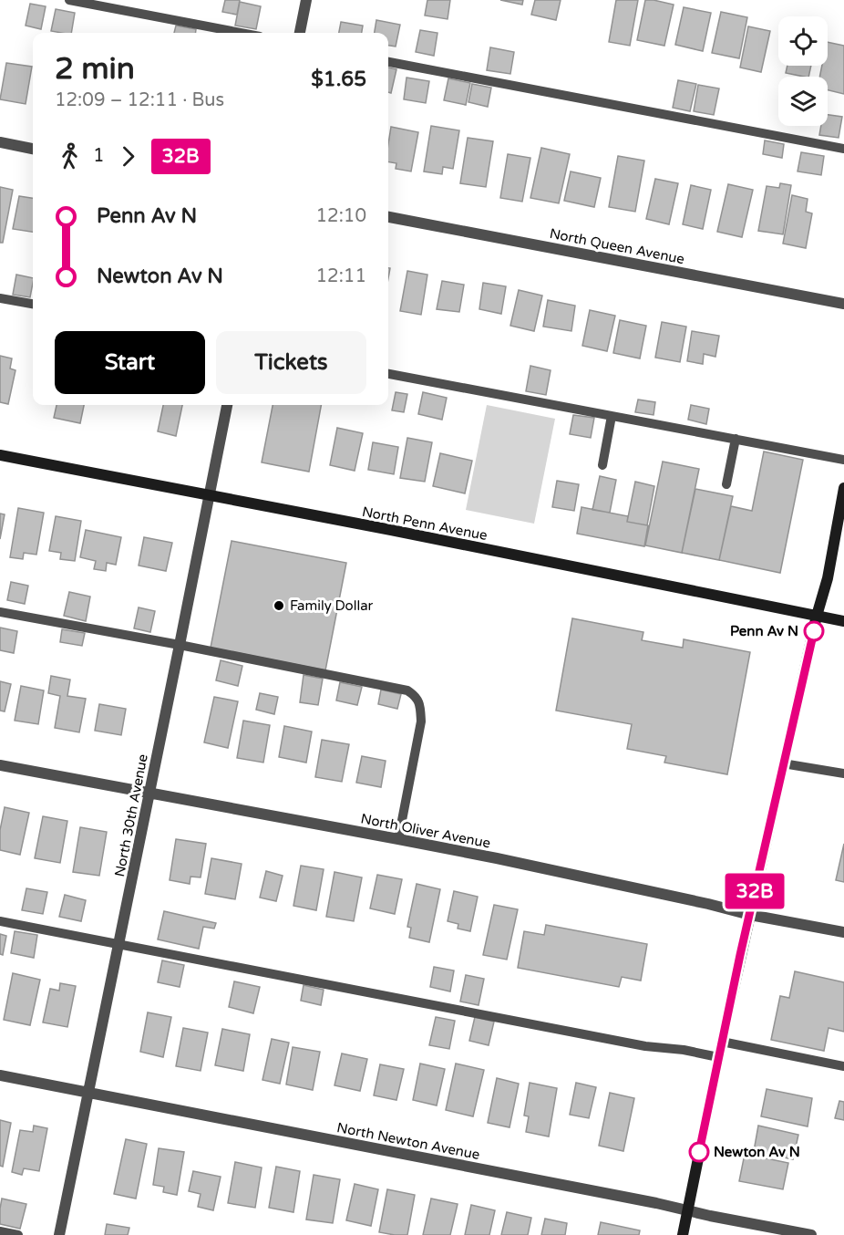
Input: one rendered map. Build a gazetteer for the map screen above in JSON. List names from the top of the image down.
{
  "streets": {
    "main road": ["North Penn Avenue"],
    "street": [
      "North Queen Avenue",
      "North 30th Avenue",
      "North Oliver Avenue",
      "North Newton Avenue"
    ]
  },
  "crossings": [
    ["North Penn Avenue", "North 30th Avenue"],
    ["North 30th Avenue", "North Oliver Avenue"],
    ["North 30th Avenue", "North Newton Avenue"]
  ],
  "places": ["Family Dollar", "Penn Av N", "Newton Av N"],
  "lines": ["bus line 32B"],
  "page": {
    "on_map": "32B",
    "heading": ["2 min", "12:09 – 12:11 · Bus", "$1.65"],
    "legs": ["1", "32B"],
    "list": [
      {
        "name": "Penn Av N",
        "value": "12:10"
      },
      {
        "name": "Newton Av N",
        "value": "12:11"
      }
    ],
    "buttons": ["Start", "Tickets"]
  }
}
